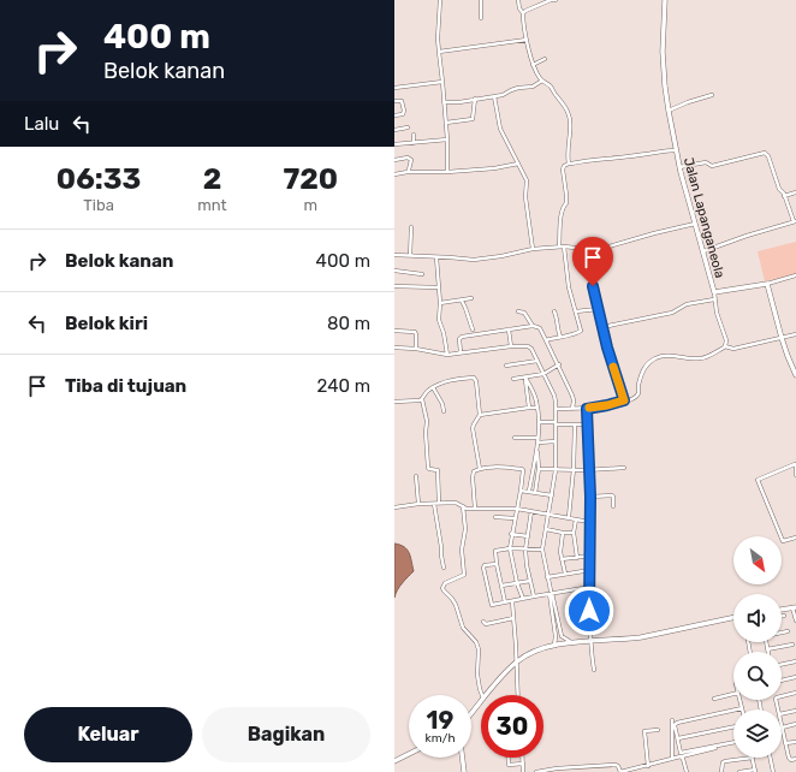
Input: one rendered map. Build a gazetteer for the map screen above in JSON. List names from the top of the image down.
{
  "streets": {
    "street": ["Jalan Lapanganeola"]
  },
  "north": "bottom right",
  "page": {
    "turn": ["400 m", "Belok kanan"],
    "then": "Lalu",
    "eta": [
      "06:33",
      "Tiba",
      "2",
      "mnt",
      "720",
      "m"
    ],
    "list": [
      {
        "name": "Belok kanan",
        "value": "400 m"
      },
      {
        "name": "Belok kiri",
        "value": "80 m"
      },
      {
        "name": "Tiba di tujuan",
        "value": "240 m"
      }
    ],
    "speed": "19 km/h",
    "limit": "30",
    "buttons": ["Keluar", "Bagikan"]
  }
}
